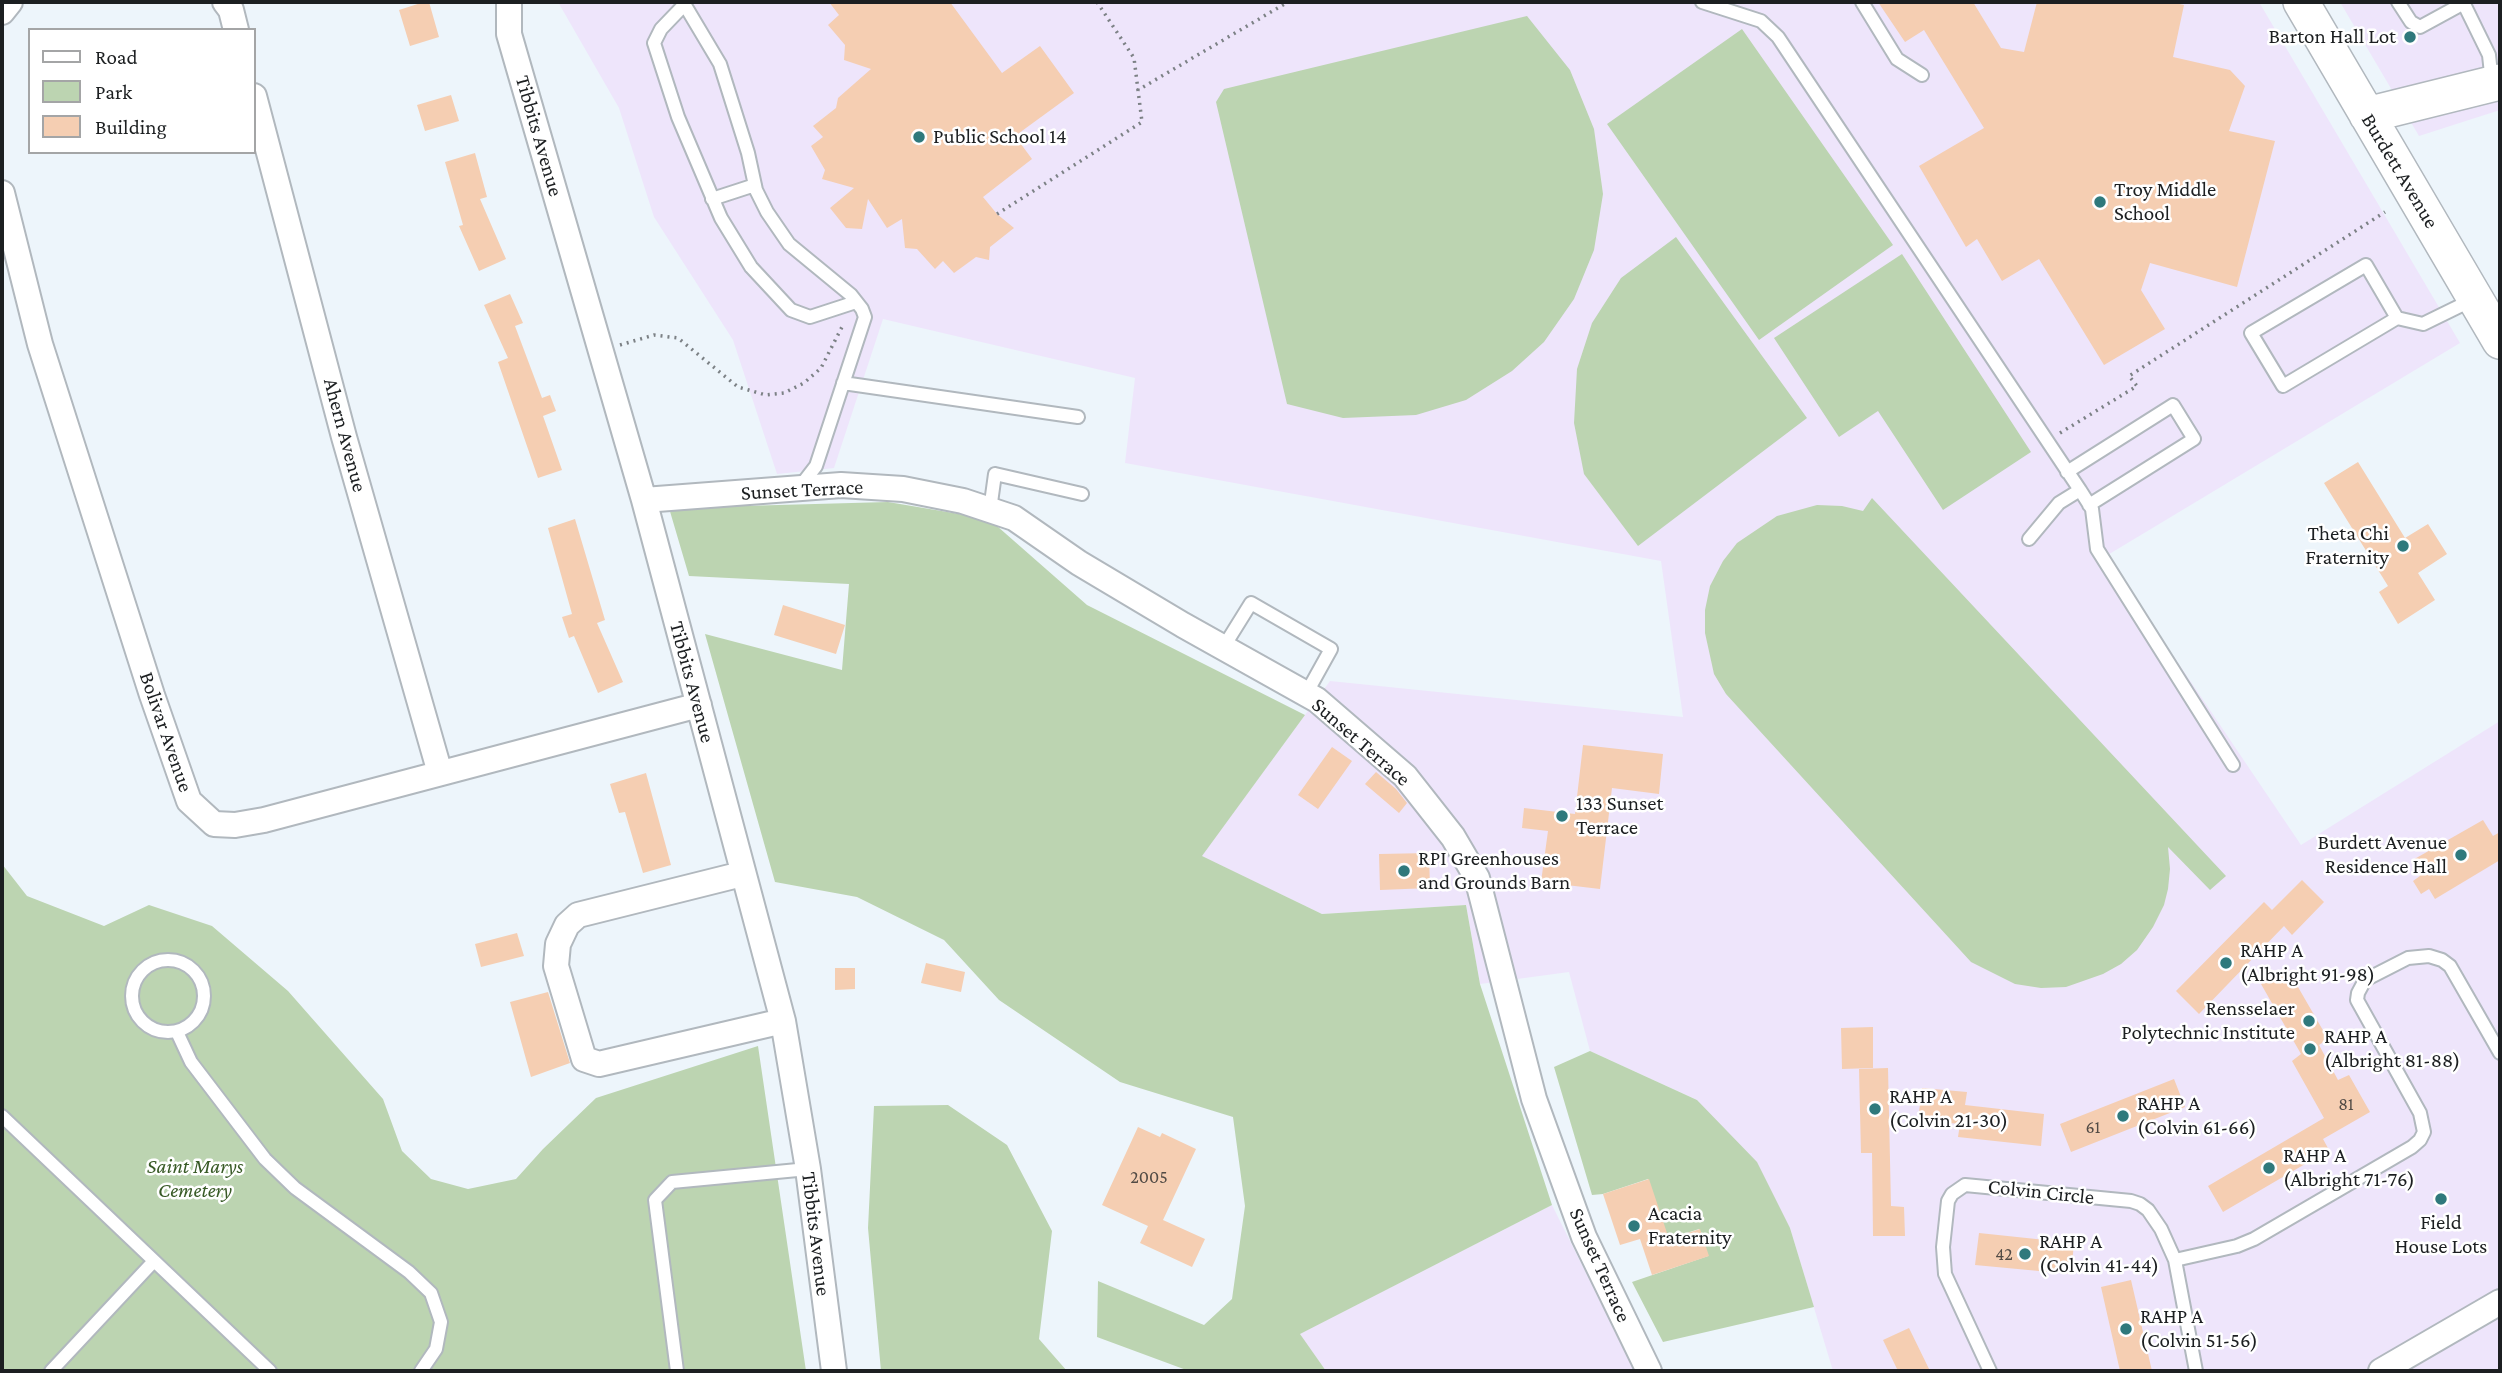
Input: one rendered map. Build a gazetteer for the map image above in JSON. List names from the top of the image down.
{
  "streets": {
    "street": [
      "Tibbits Avenue",
      "Burdett Avenue",
      "Ahern Avenue",
      "Sunset Terrace",
      "Bolivar Avenue"
    ],
    "lane": ["Colvin Circle"]
  },
  "crossings": [
    ["Tibbits Avenue", "Sunset Terrace"],
    ["Tibbits Avenue", "Bolivar Avenue"],
    ["Ahern Avenue", "Bolivar Avenue"]
  ],
  "parks": ["Saint Marys Cemetery"],
  "places": [
    "Barton Hall Lot",
    "Public School 14",
    "Troy Middle School",
    "Theta Chi Fraternity",
    "133 Sunset Terrace",
    "Burdett Avenue Residence Hall",
    "RPI Greenhouses and Grounds Barn",
    "RAHP A (Albright 91-98)",
    "Rensselaer Polytechnic Institute",
    "RAHP A (Albright 81-88)",
    "RAHP A (Colvin 21-30)",
    "RAHP A (Colvin 61-66)",
    "RAHP A (Albright 71-76)",
    "Field House Lots",
    "Acacia Fraternity",
    "RAHP A (Colvin 41-44)",
    "RAHP A (Colvin 51-56)"
  ],
  "house_numbers": [
    "81",
    "61",
    "2005",
    "42"
  ],
  "legend": ["Road", "Park", "Building"]
}
